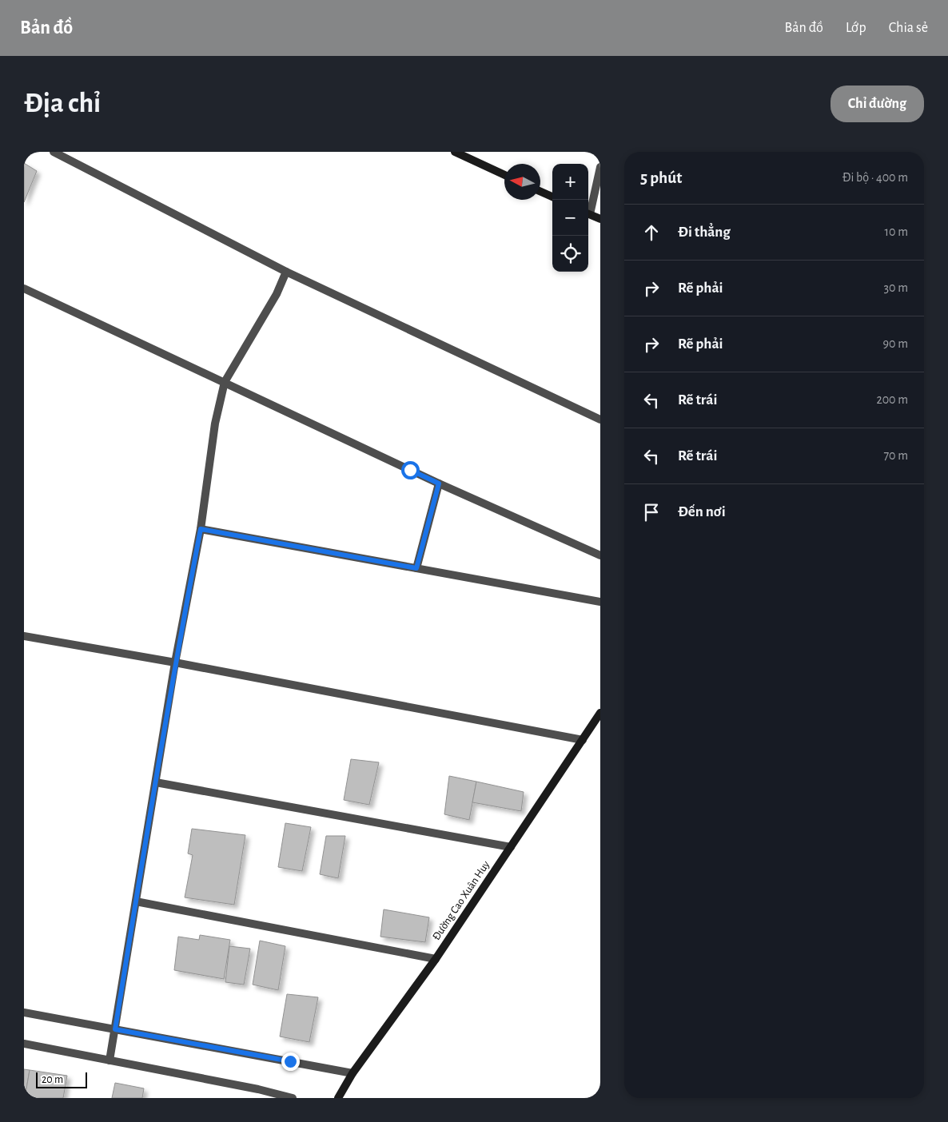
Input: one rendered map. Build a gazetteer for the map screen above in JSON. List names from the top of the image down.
{
  "streets": {
    "street": ["Đường Cao Xuân Huy"]
  },
  "scale_bar": "20 m",
  "north": "left",
  "page": {
    "header": "Bản đồ",
    "nav": ["Bản đồ", "Lớp", "Chia sẻ"],
    "buttons": "Chỉ đường",
    "title": "Địa chỉ",
    "heading": ["5 phút", "Đi bộ · 400 m"],
    "map_buttons": ["+", "−"],
    "list": [
      ["Đi thẳng", "10 m"],
      ["Rẽ phải", "30 m"],
      ["Rẽ phải", "90 m"],
      ["Rẽ trái", "200 m"],
      ["Rẽ trái", "70 m"],
      "Đến nơi"
    ],
    "scale": "20 m"
  }
}
